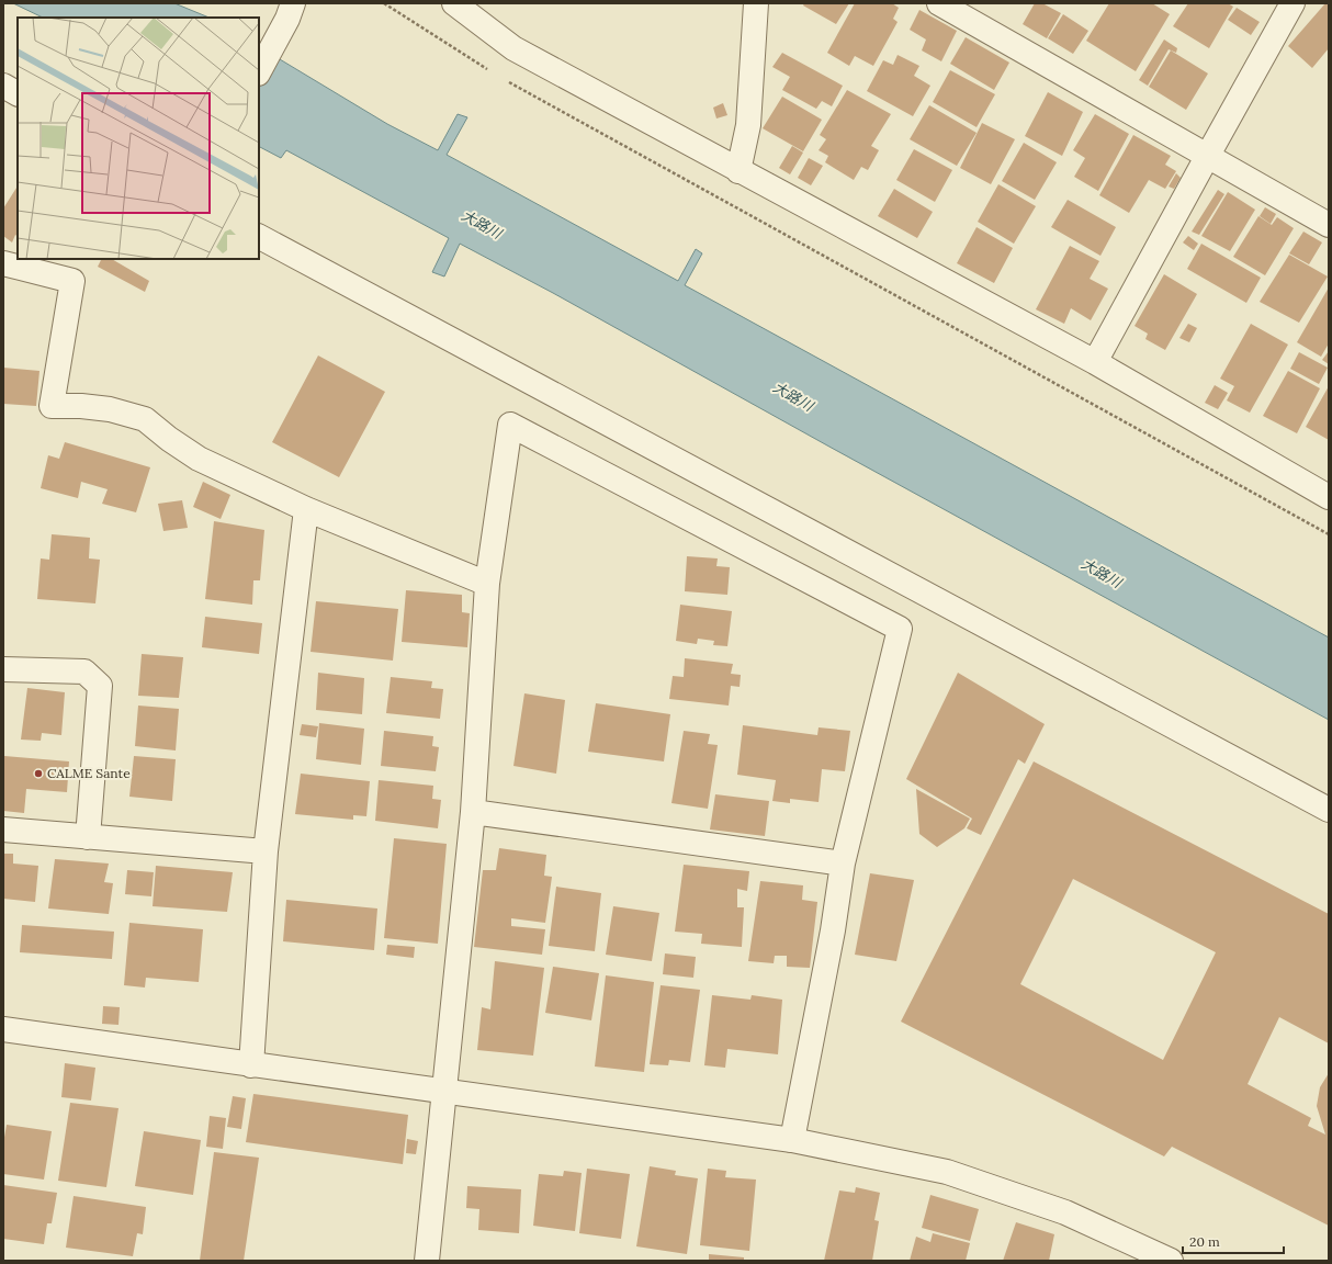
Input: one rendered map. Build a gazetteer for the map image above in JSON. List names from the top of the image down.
{
  "water": ["大路川"],
  "places": ["CALME Sante"],
  "scale_bar": "20 m"
}
